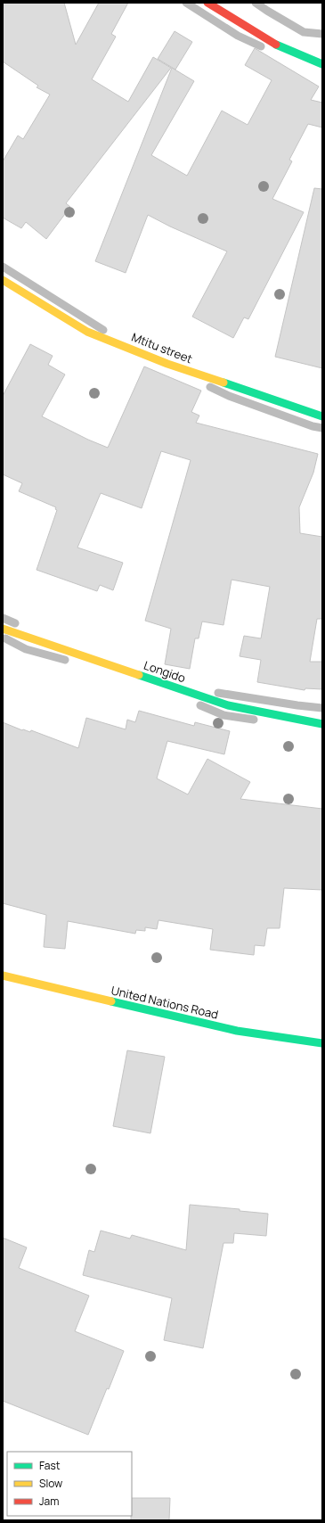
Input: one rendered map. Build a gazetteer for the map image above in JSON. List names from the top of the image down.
{
  "streets": {
    "street": ["Mtitu street", "Longido", "United Nations Road"]
  },
  "legend": ["Fast", "Slow", "Jam"]
}
